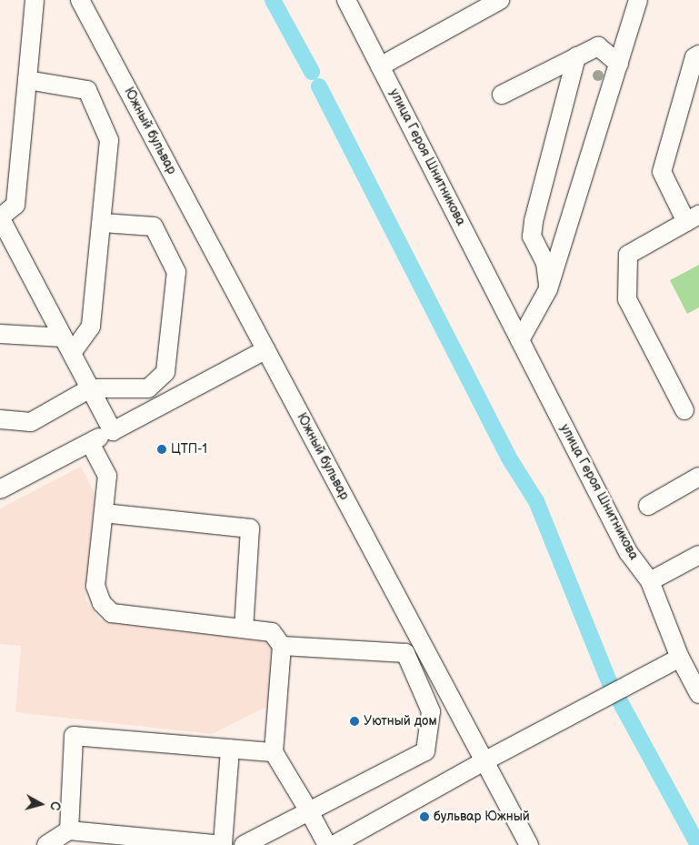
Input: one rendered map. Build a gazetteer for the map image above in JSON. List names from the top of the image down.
{
  "streets": {
    "street": ["Южный бульвар", "улица Героя Шнитникова"]
  },
  "places": ["ЦТП-1", "Уютный дом", "бульвар Южный"],
  "north": "right"
}
